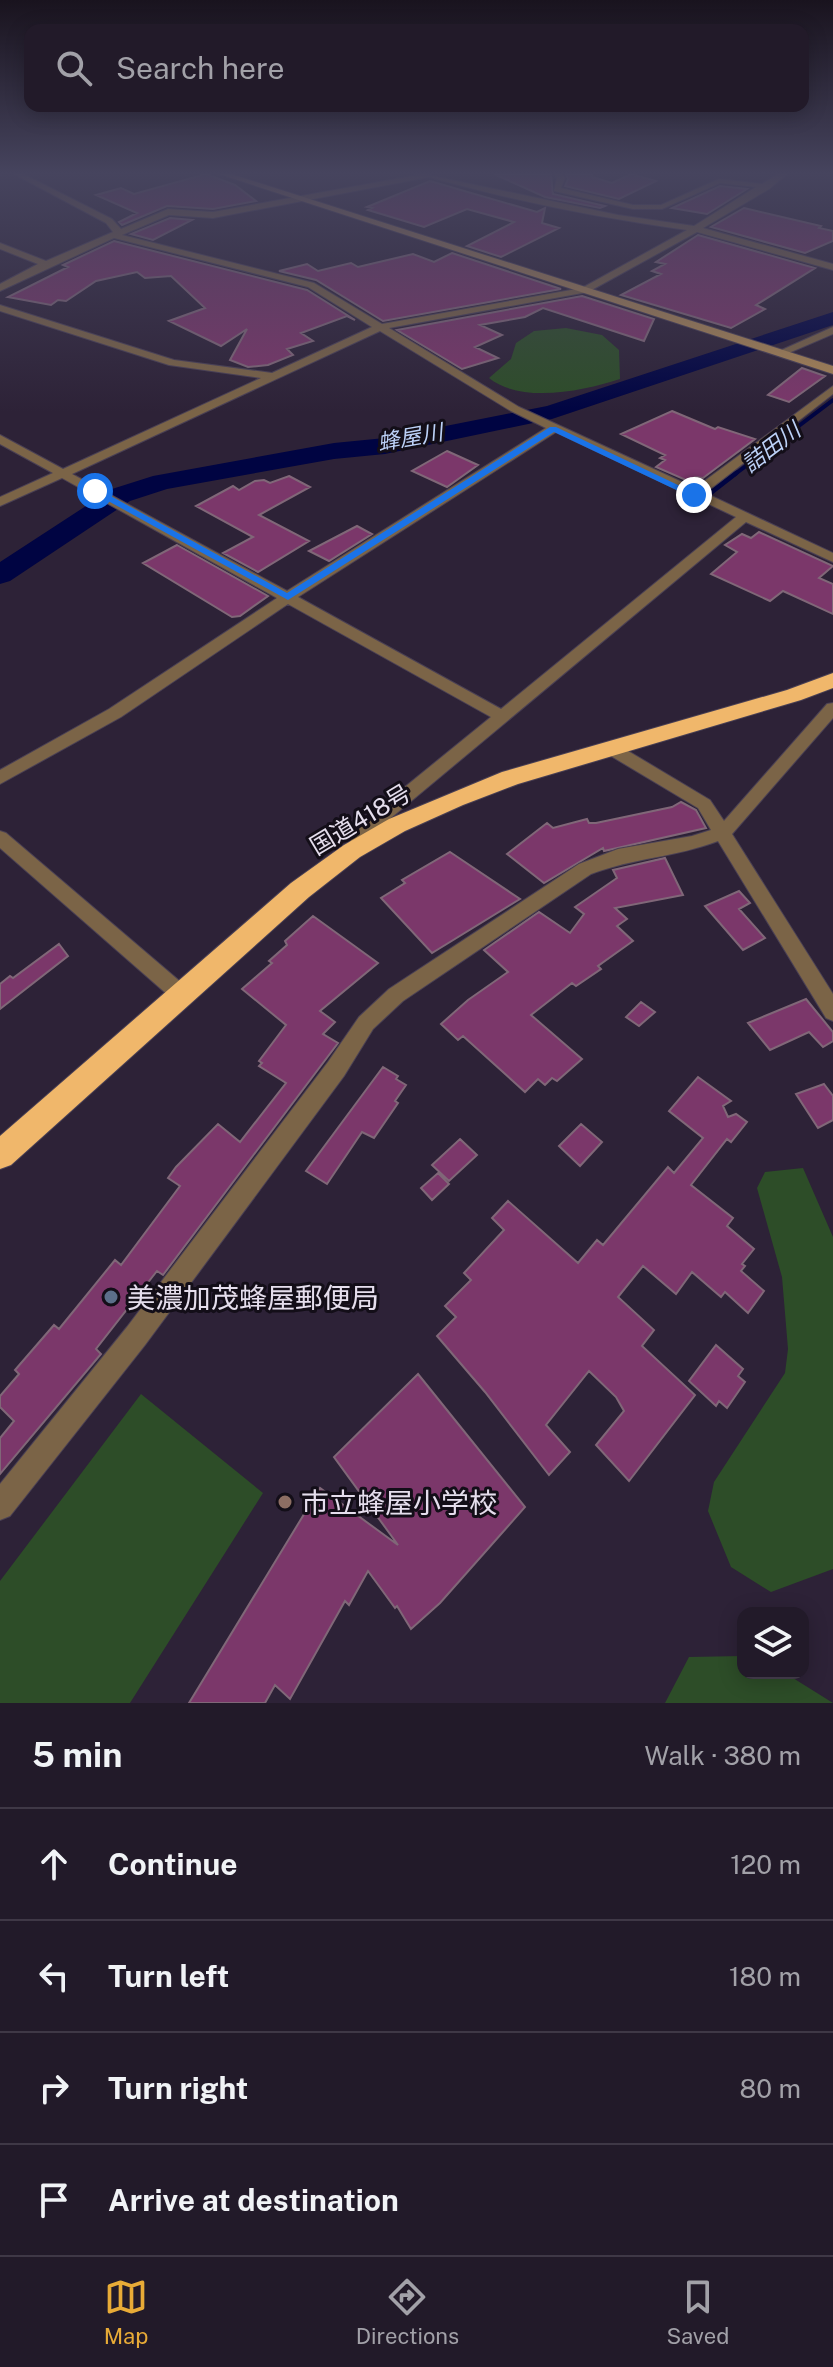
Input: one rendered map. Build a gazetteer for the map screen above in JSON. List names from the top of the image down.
{
  "streets": {
    "highway": ["国道418号"]
  },
  "water": ["蜂屋川", "詰田川"],
  "places": ["美濃加茂蜂屋郵便局", "市立蜂屋小学校"],
  "page": {
    "search": "Search here",
    "heading": ["5 min", "Walk · 380 m"],
    "list": [
      ["Continue", "120 m"],
      ["Turn left", "180 m"],
      ["Turn right", "80 m"],
      "Arrive at destination"
    ],
    "nav": ["Map", "Directions", "Saved"]
  }
}
